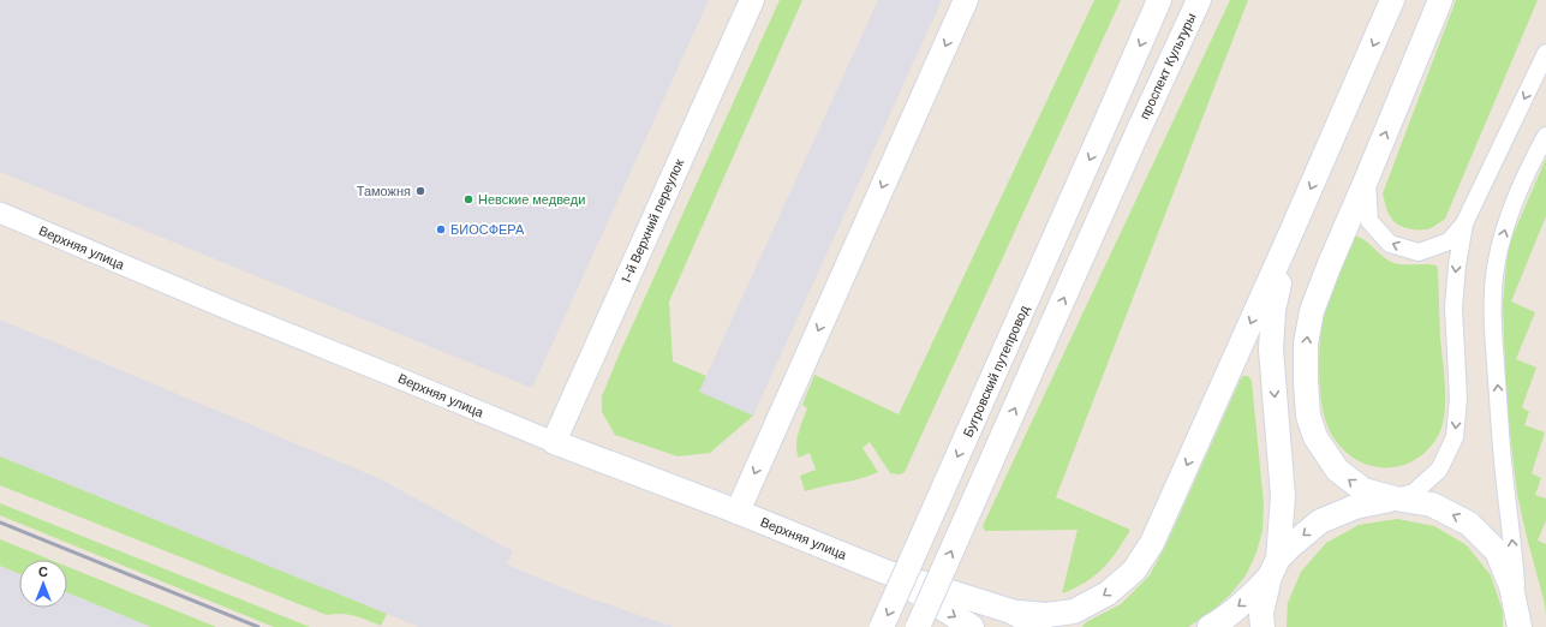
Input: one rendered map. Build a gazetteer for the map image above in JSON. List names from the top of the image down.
{
  "streets": {
    "main road": [
      "проспект Культуры",
      "1-й Верхний переулок",
      "Верхняя улица",
      "Бугровский путепровод"
    ]
  },
  "crossings": [
    ["1-й Верхний переулок", "Верхняя улица"]
  ],
  "places": ["Таможня", "Невские медведи", "БИОСФЕРА"],
  "north": "top"
}
